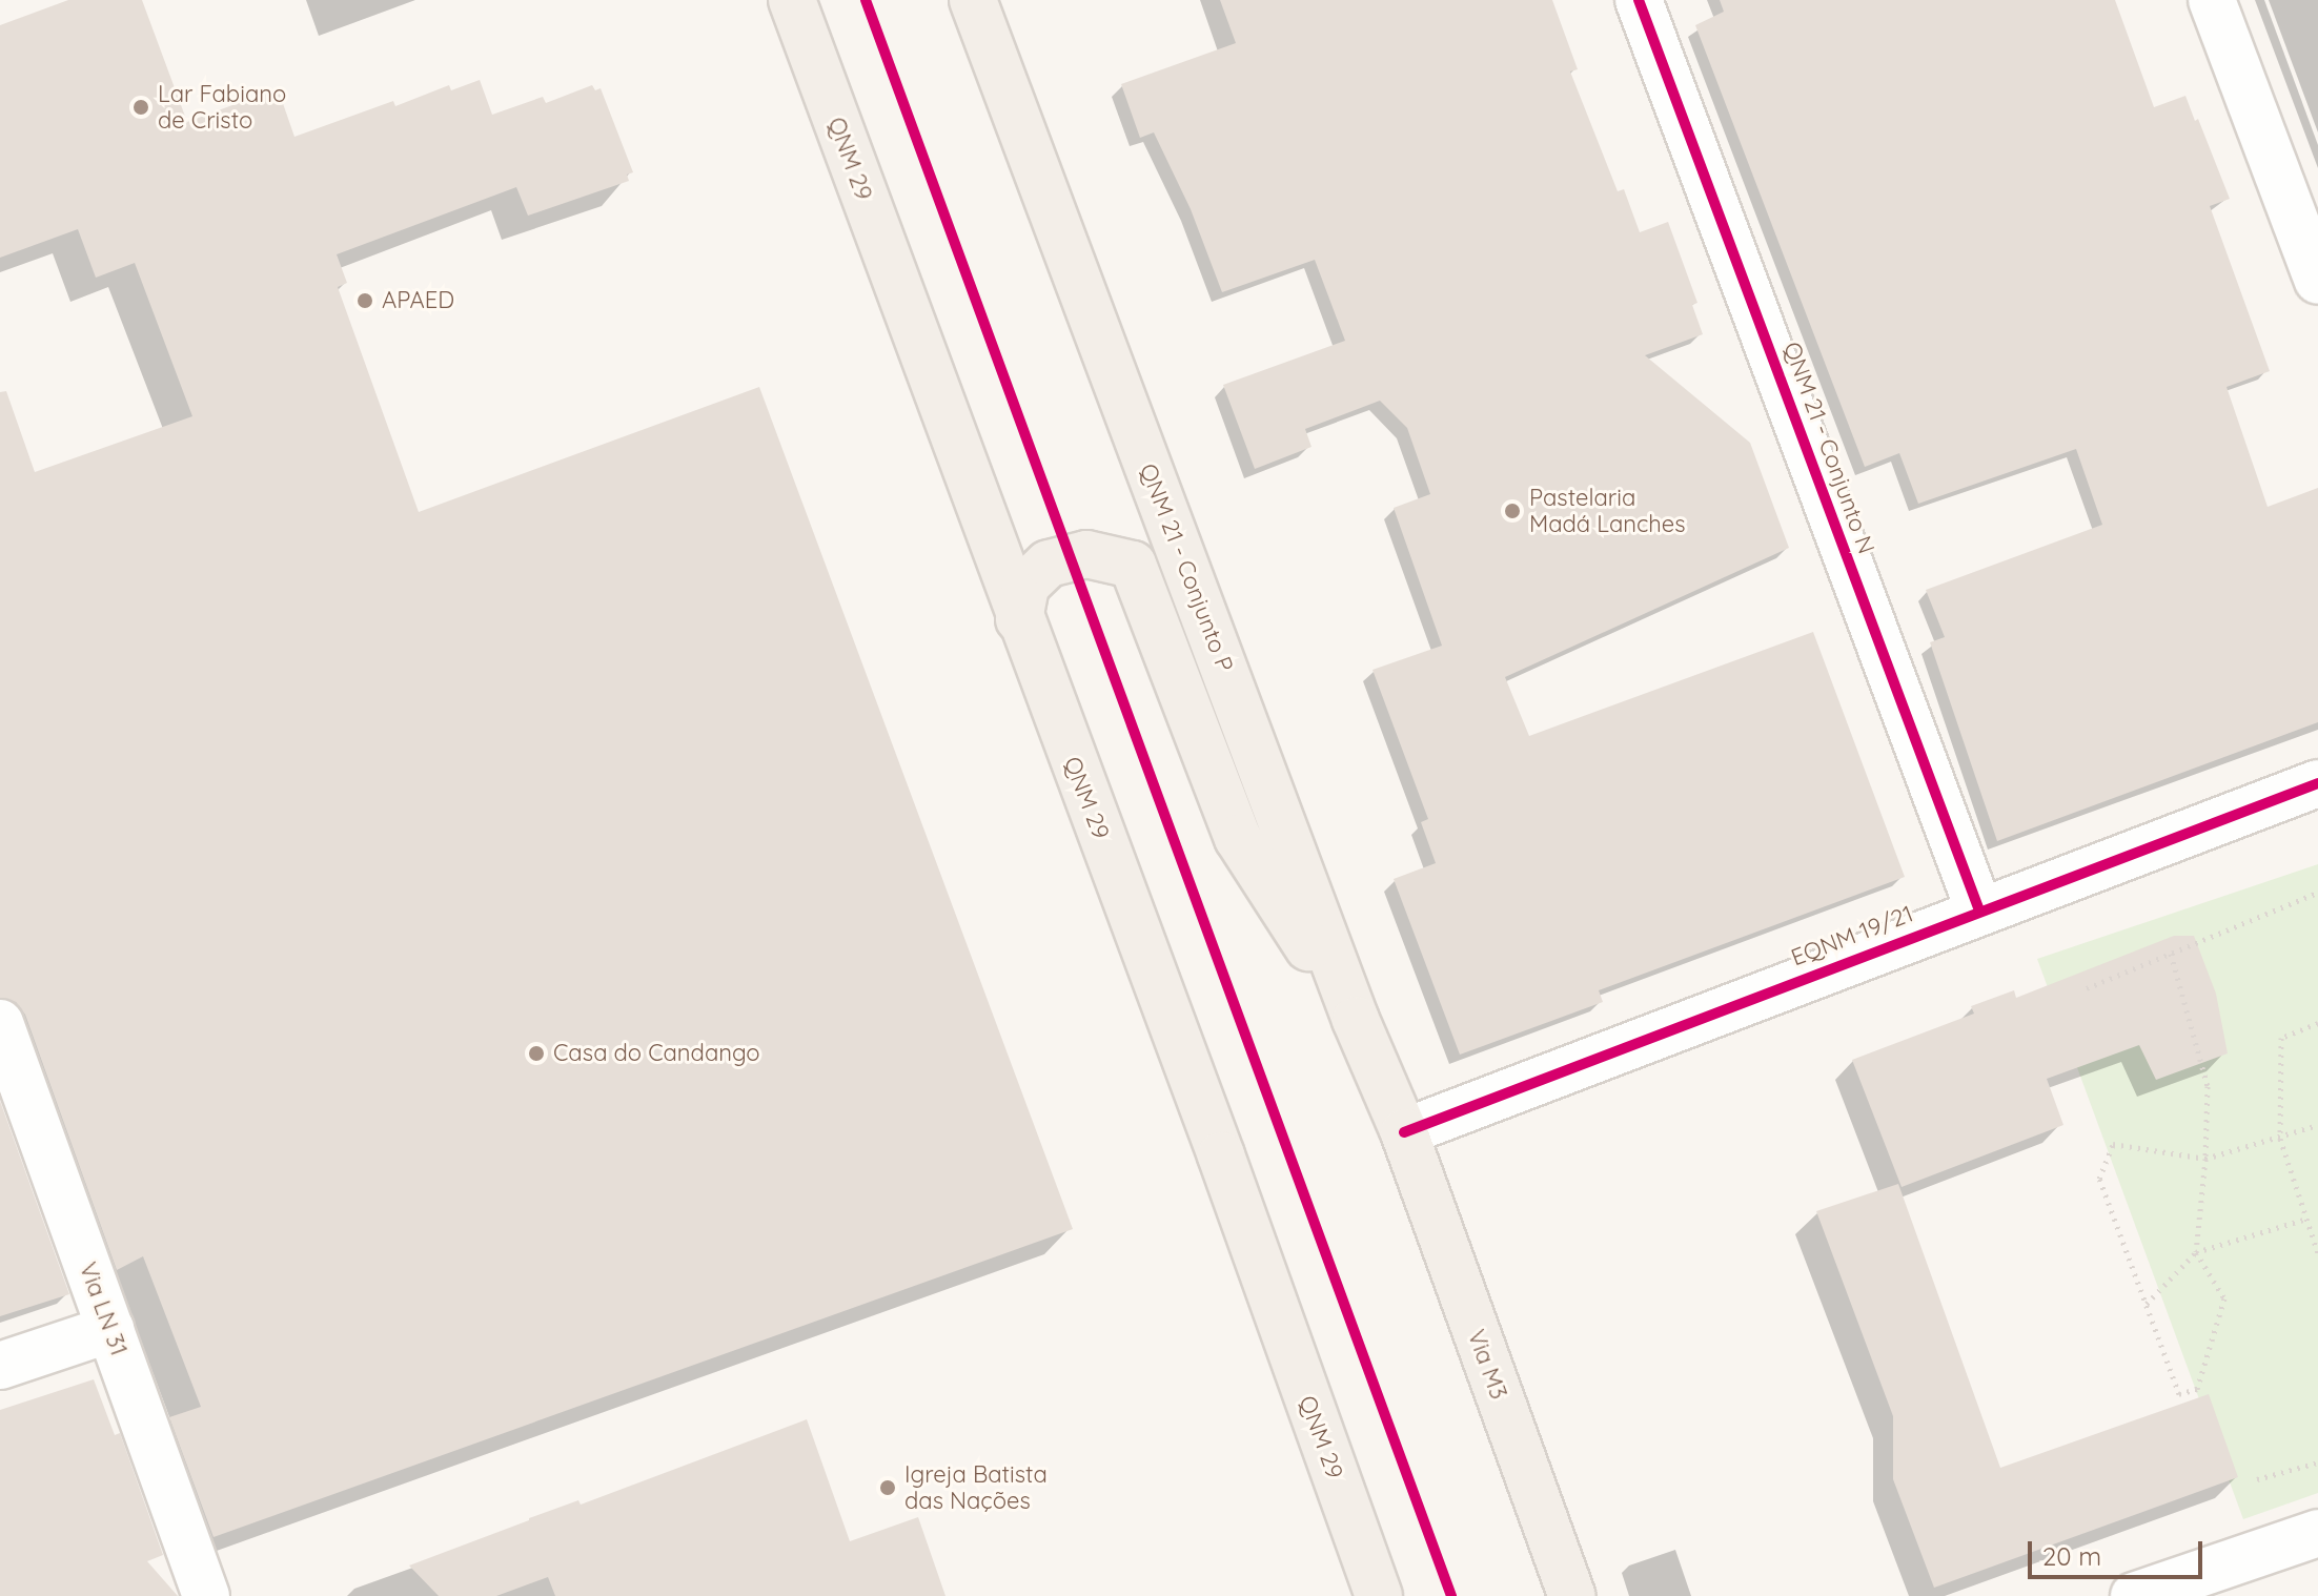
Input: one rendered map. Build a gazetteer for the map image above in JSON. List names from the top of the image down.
{
  "streets": {
    "main road": ["QNM 29", "QNM 21 - Conjunto P", "Via M3"],
    "street": ["QNM 21 - Conjunto N", "EQNM 19/21", "Via LN 31"]
  },
  "crossings": [
    ["QNM 21 - Conjunto N", "EQNM 19/21"],
    ["QNM 21 - Conjunto P", "EQNM 19/21"],
    ["QNM 21 - Conjunto P", "Via M3"],
    ["EQNM 19/21", "Via M3"]
  ],
  "places": [
    "Lar Fabiano de Cristo",
    "APAED",
    "Pastelaria Madá Lanches",
    "Casa do Candango",
    "Igreja Batista das Nações"
  ],
  "scale_bar": "20 m"
}
